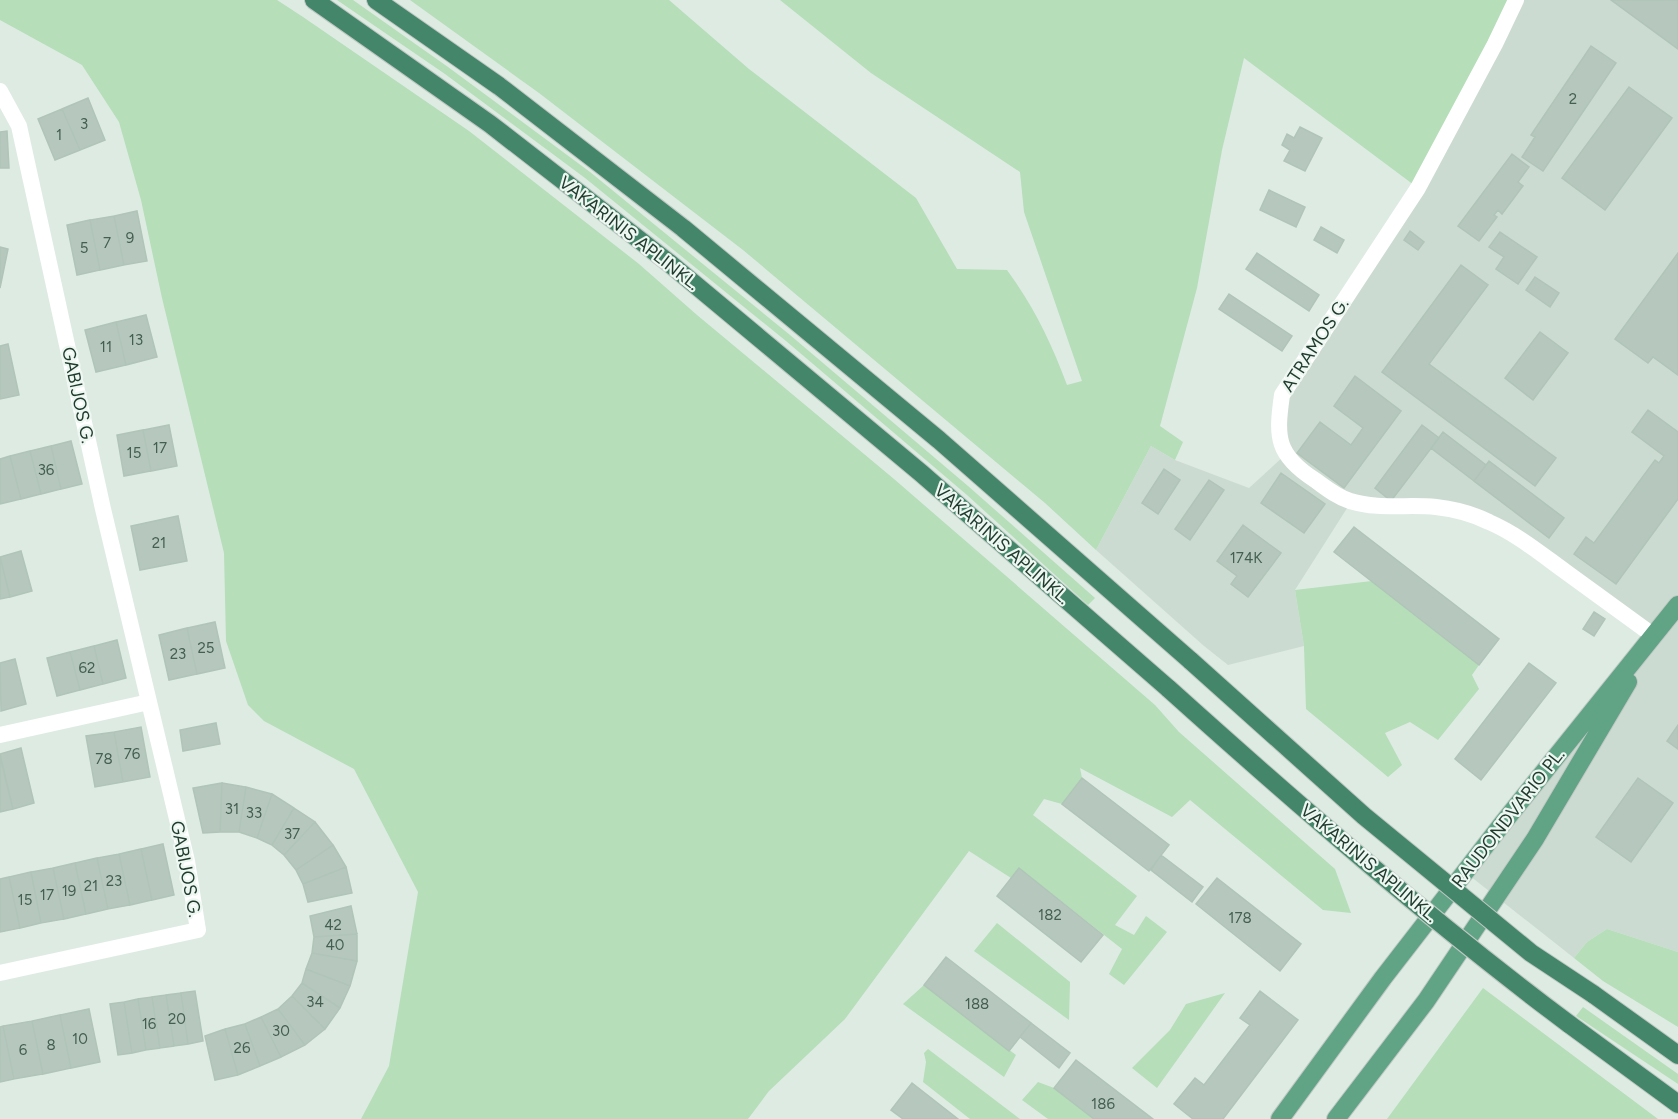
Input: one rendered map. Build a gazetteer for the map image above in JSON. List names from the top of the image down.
{
  "streets": {
    "highway": ["VAKARINIS APLINKL."],
    "main road": ["RAUDONDVARIO PL."],
    "street": ["ATRAMOS G.", "GABIJOS G."]
  },
  "crossings": [
    ["ATRAMOS G.", "RAUDONDVARIO PL."]
  ],
  "house_numbers": [
    "2",
    "3",
    "1",
    "9",
    "7",
    "5",
    "13",
    "11",
    "17",
    "15",
    "36",
    "21",
    "174K",
    "25",
    "23",
    "62",
    "76",
    "78",
    "31",
    "33",
    "37",
    "23",
    "21",
    "19",
    "17",
    "15",
    "182",
    "178",
    "42",
    "40",
    "34",
    "188",
    "20",
    "16",
    "30",
    "10",
    "8",
    "26",
    "6",
    "186"
  ]
}
